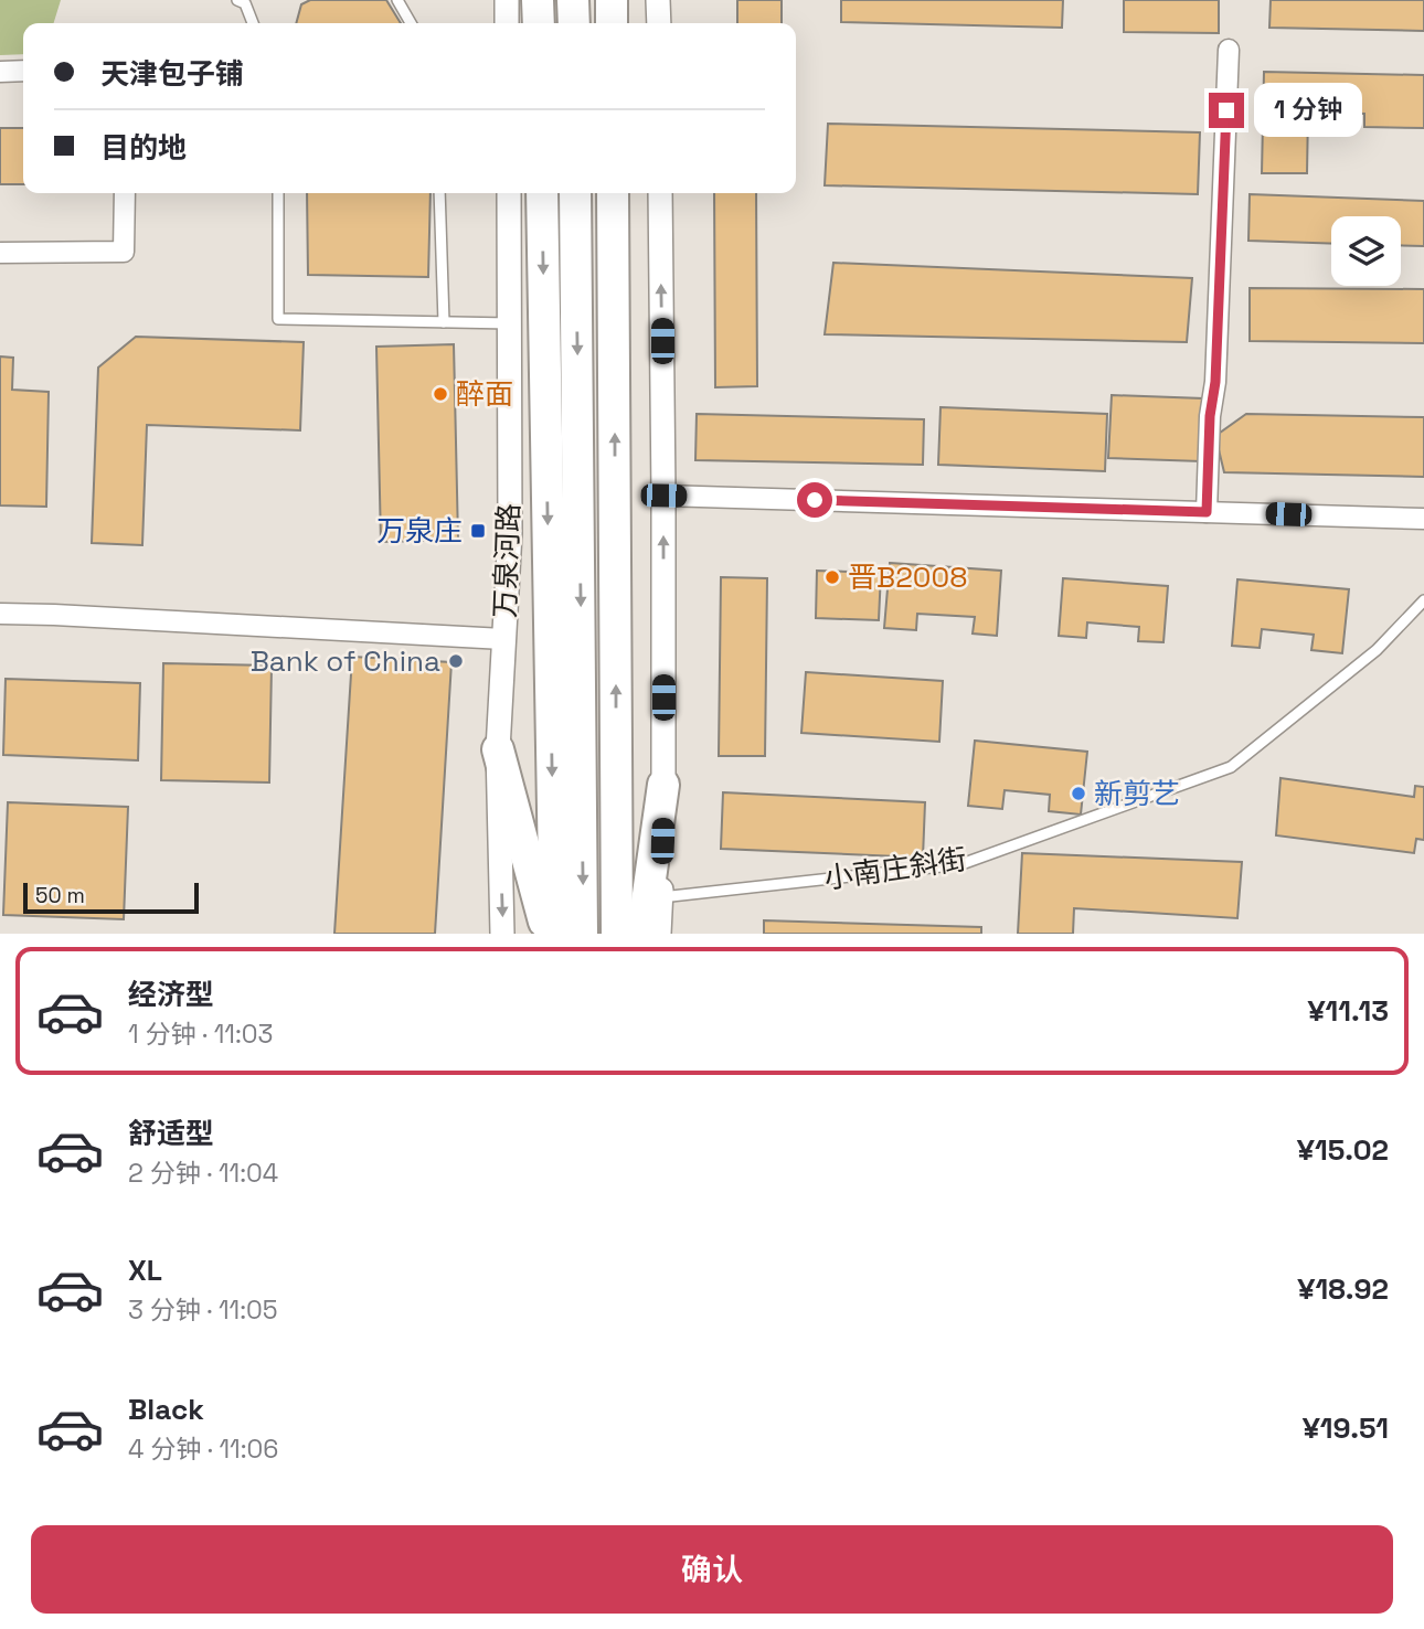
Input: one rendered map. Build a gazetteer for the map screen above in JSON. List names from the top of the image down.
{
  "streets": {
    "street": ["万泉河路"],
    "lane": ["小南庄斜街"]
  },
  "places": {
    "other": [
      "醉面",
      "晋B2008",
      "Bank of China",
      "新剪艺"
    ],
    "transit": ["万泉庄"]
  },
  "scale_bar": "50 m",
  "page": {
    "banner": ["天津包子铺", "目的地"],
    "bubble": "1 分钟",
    "scale": "50 m",
    "list": [
      {
        "name": "经济型",
        "note": "1 分钟 · 11:03",
        "value": "¥11.13"
      },
      {
        "name": "舒适型",
        "note": "2 分钟 · 11:04",
        "value": "¥15.02"
      },
      {
        "name": "XL",
        "note": "3 分钟 · 11:05",
        "value": "¥18.92"
      },
      {
        "name": "Black",
        "note": "4 分钟 · 11:06",
        "value": "¥19.51"
      }
    ],
    "buttons": "确认"
  }
}
